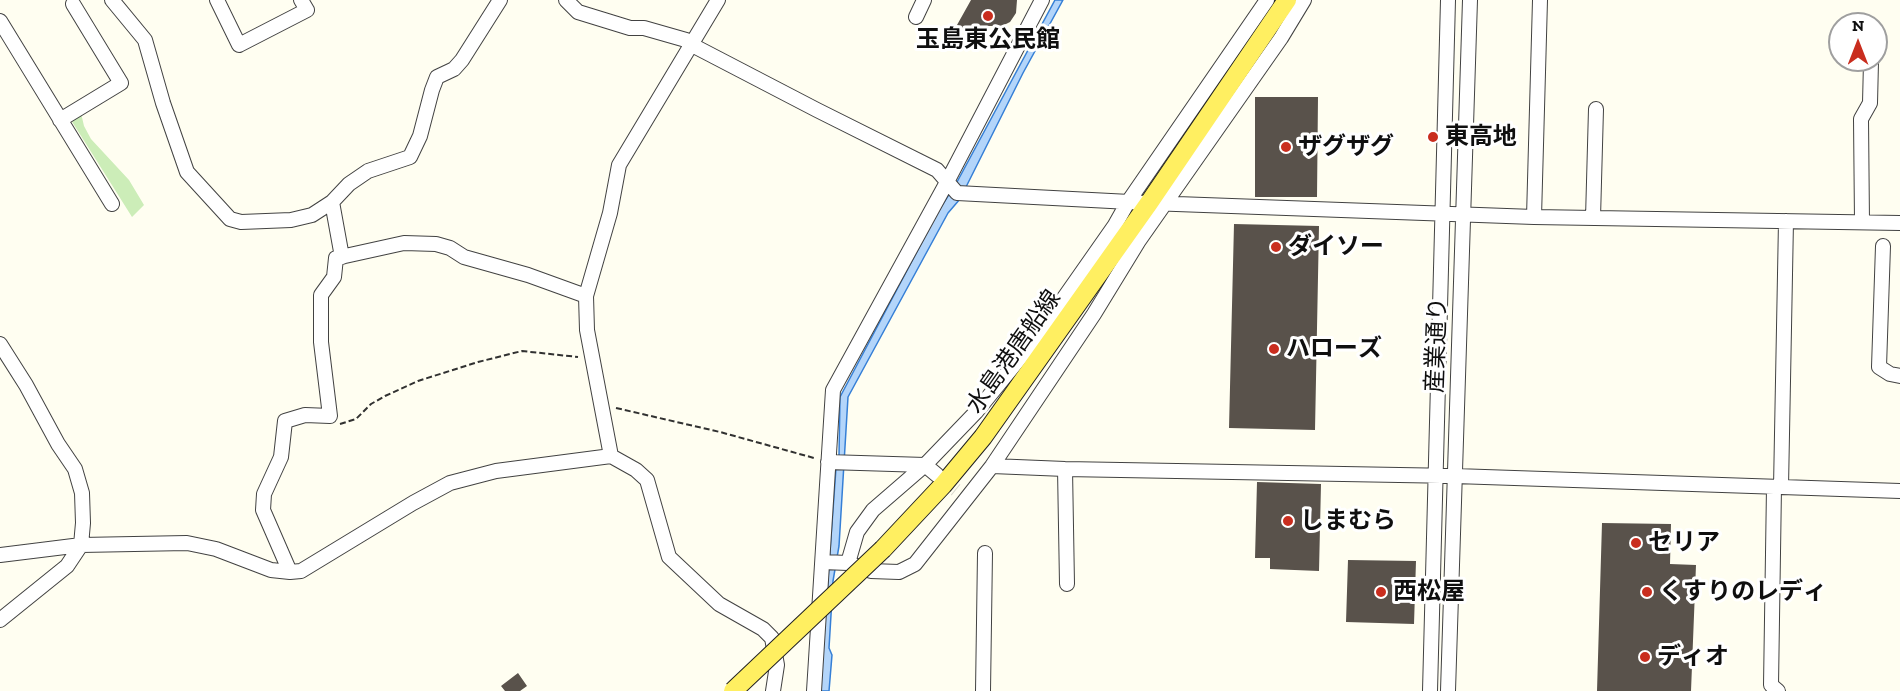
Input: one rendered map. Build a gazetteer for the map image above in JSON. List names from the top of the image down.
{
  "streets": {
    "main road": ["水島港唐船線"],
    "street": ["産業通り"]
  },
  "places": [
    "玉島東公民館",
    "東高地",
    "ザグザグ",
    "ダイソー",
    "ハローズ",
    "しまむら",
    "セリア",
    "西松屋",
    "くすりのレディ",
    "ディオ"
  ],
  "north": "top"
}
